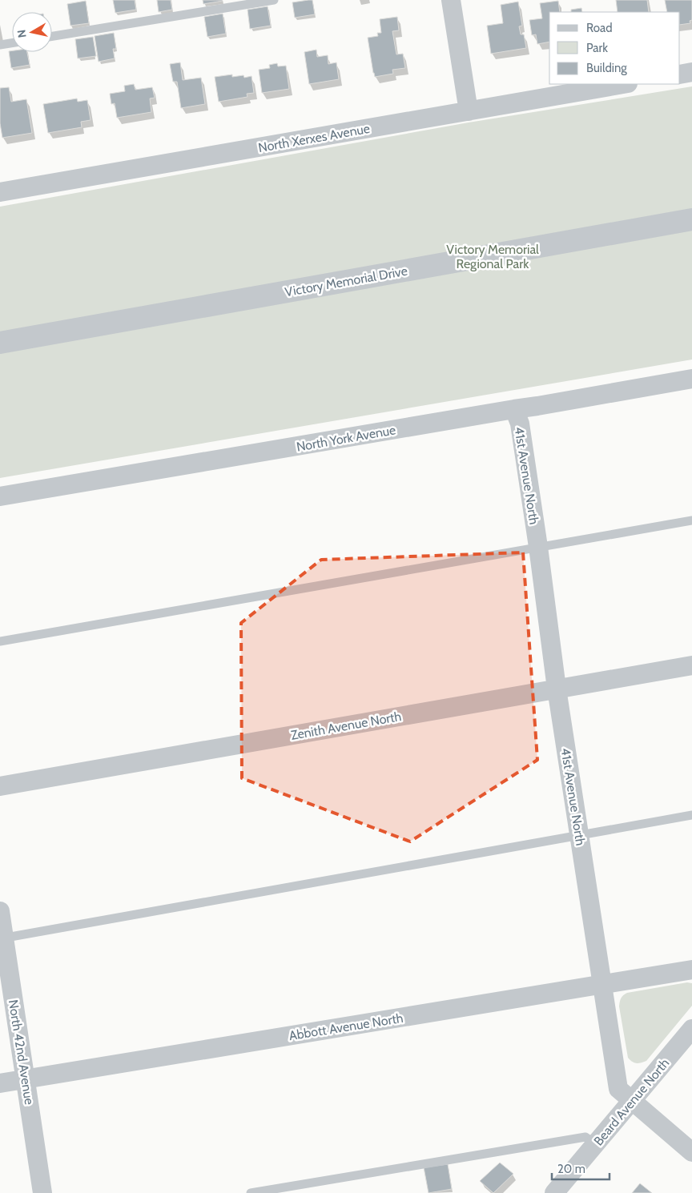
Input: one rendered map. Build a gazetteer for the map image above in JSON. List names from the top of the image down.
{
  "streets": {
    "street": [
      "North Xerxes Avenue",
      "Victory Memorial Drive",
      "North York Avenue",
      "41st Avenue North",
      "Zenith Avenue North",
      "Abbott Avenue North",
      "North 42nd Avenue",
      "Beard Avenue North"
    ]
  },
  "crossings": [
    ["North York Avenue", "41st Avenue North"],
    ["41st Avenue North", "Zenith Avenue North"],
    ["41st Avenue North", "Abbott Avenue North"],
    ["41st Avenue North", "Beard Avenue North"],
    ["Abbott Avenue North", "North 42nd Avenue"]
  ],
  "parks": ["Victory Memorial Regional Park"],
  "legend": ["Road", "Park", "Building"],
  "scale_bar": "20 m",
  "north": "left"
}
